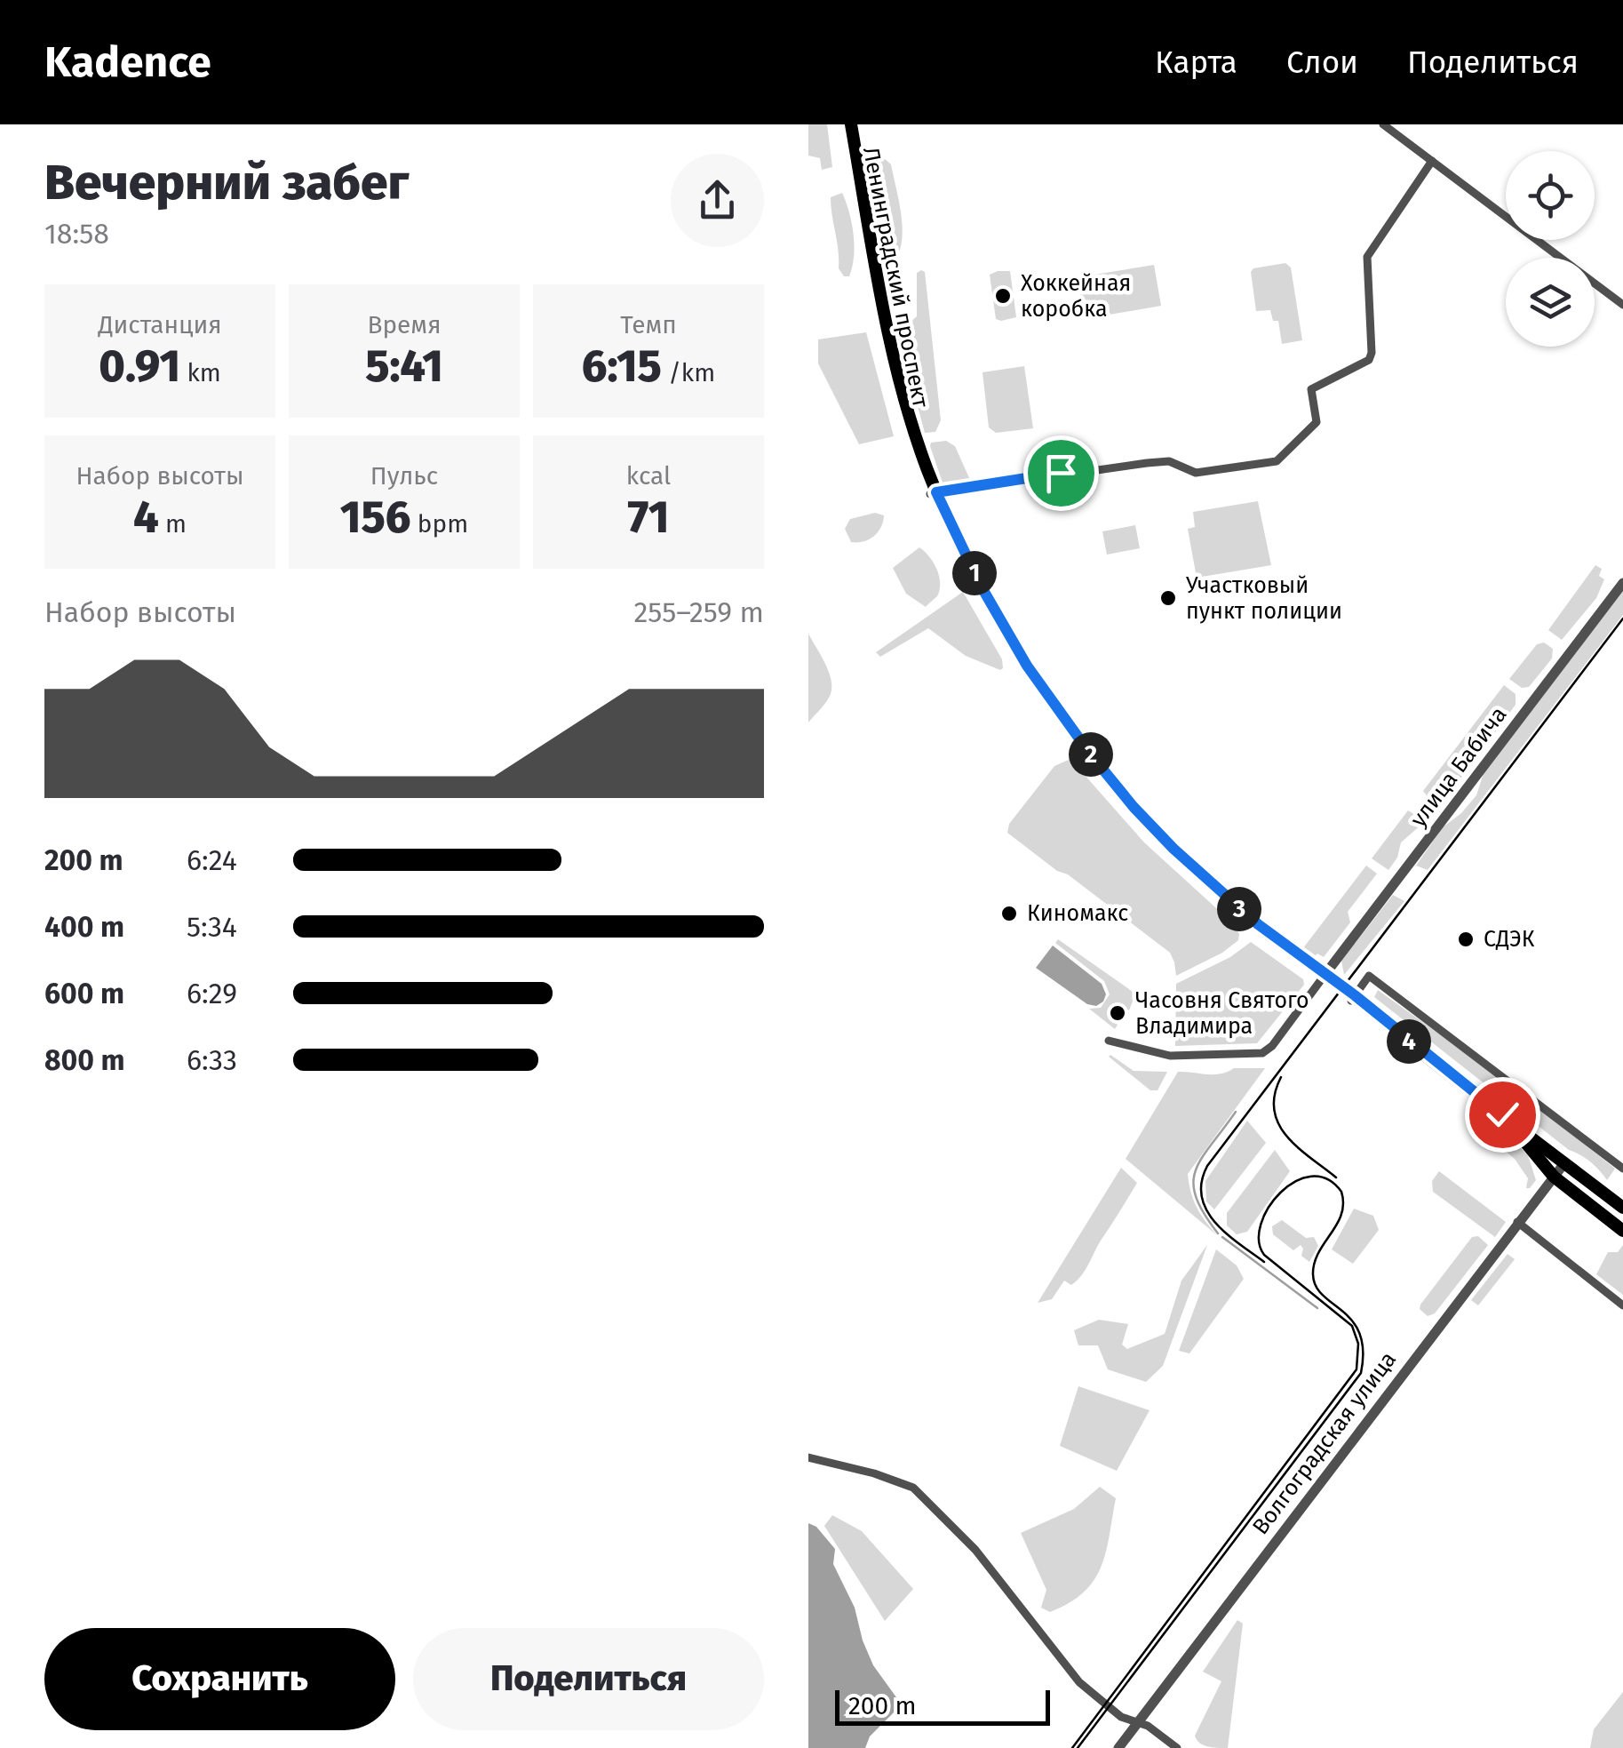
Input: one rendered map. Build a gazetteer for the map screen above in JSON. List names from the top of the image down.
{
  "streets": {
    "main road": ["Ленинградский проспект"],
    "street": ["улица Бабича", "Волгоградская улица"]
  },
  "crossings": [
    ["Ленинградский проспект", "улица Бабича"],
    ["Ленинградский проспект", "Волгоградская улица"]
  ],
  "places": [
    "Хоккейная коробка",
    "Участковый пункт полиции",
    "Киномакс",
    "СДЭК",
    "Часовня Святого Владимира"
  ],
  "scale_bar": "200 m",
  "page": {
    "header": "Kadence",
    "nav": ["Карта", "Слои", "Поделиться"],
    "heading": ["Вечерний забег", "18:58"],
    "stats": [
      ["Дистанция", "0.91 km"],
      ["Время", "5:41"],
      ["Темп", "6:15 /km"],
      ["Набор высоты", "4 m"],
      ["Пульс", "156 bpm"],
      ["kcal", "71"]
    ],
    "pins": [
      "1",
      "2",
      "3",
      "4"
    ],
    "chart": ["Набор высоты", "255–259 m"],
    "list": [
      {
        "name": "200 m",
        "note": "6:24"
      },
      {
        "name": "400 m",
        "note": "5:34"
      },
      {
        "name": "600 m",
        "note": "6:29"
      },
      {
        "name": "800 m",
        "note": "6:33"
      }
    ],
    "buttons": ["Сохранить", "Поделиться"],
    "scale": "200 m"
  }
}
